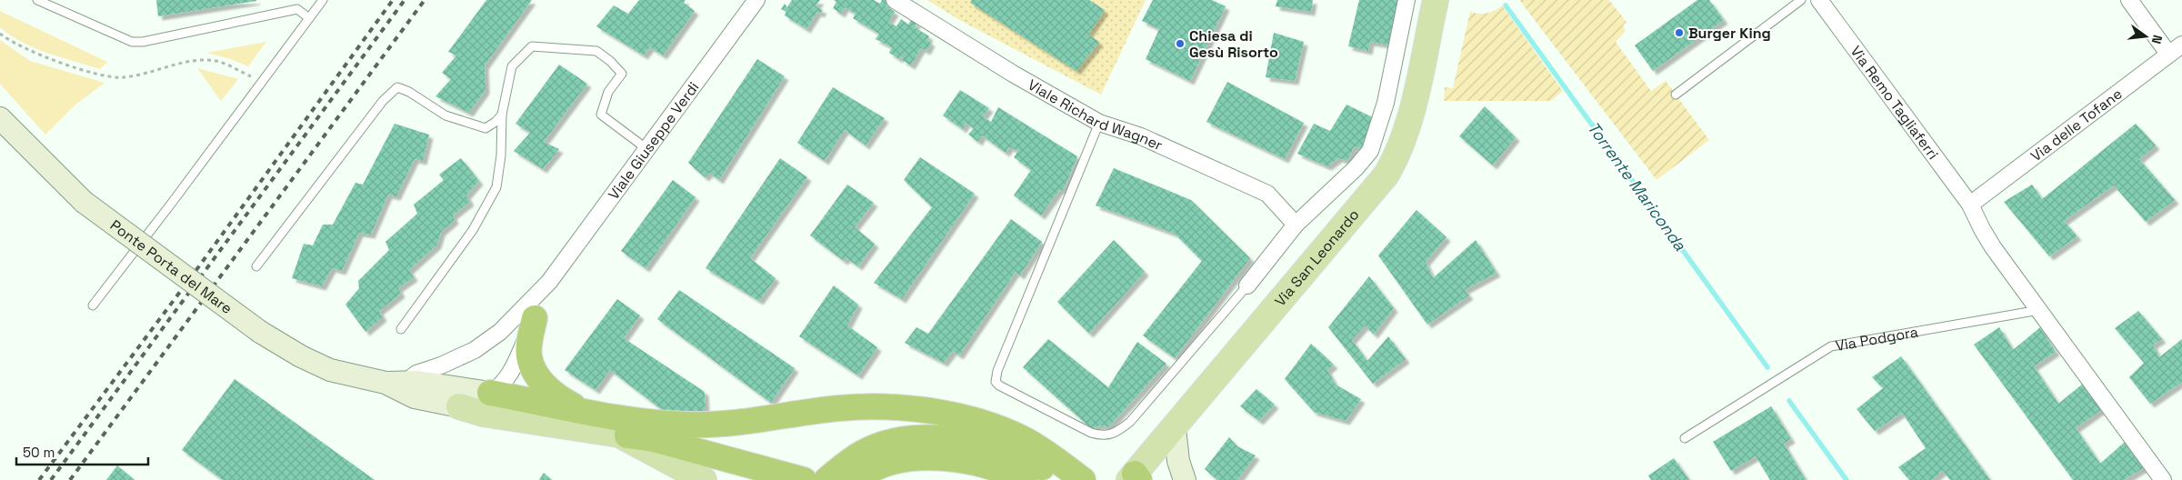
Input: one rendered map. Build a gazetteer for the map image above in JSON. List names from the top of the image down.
{
  "streets": {
    "main road": ["Via San Leonardo", "Ponte Porta del Mare"],
    "street": [
      "Via Remo Tagliaferri",
      "Viale Richard Wagner",
      "Via delle Tofane",
      "Viale Giuseppe Verdi"
    ],
    "lane": ["Via Podgora"]
  },
  "crossings": [
    ["Via Remo Tagliaferri", "Via delle Tofane"]
  ],
  "water": ["Torrente Mariconda"],
  "places": ["Burger King", "Chiesa di Gesù Risorto"],
  "scale_bar": "50 m",
  "north": "right"
}
